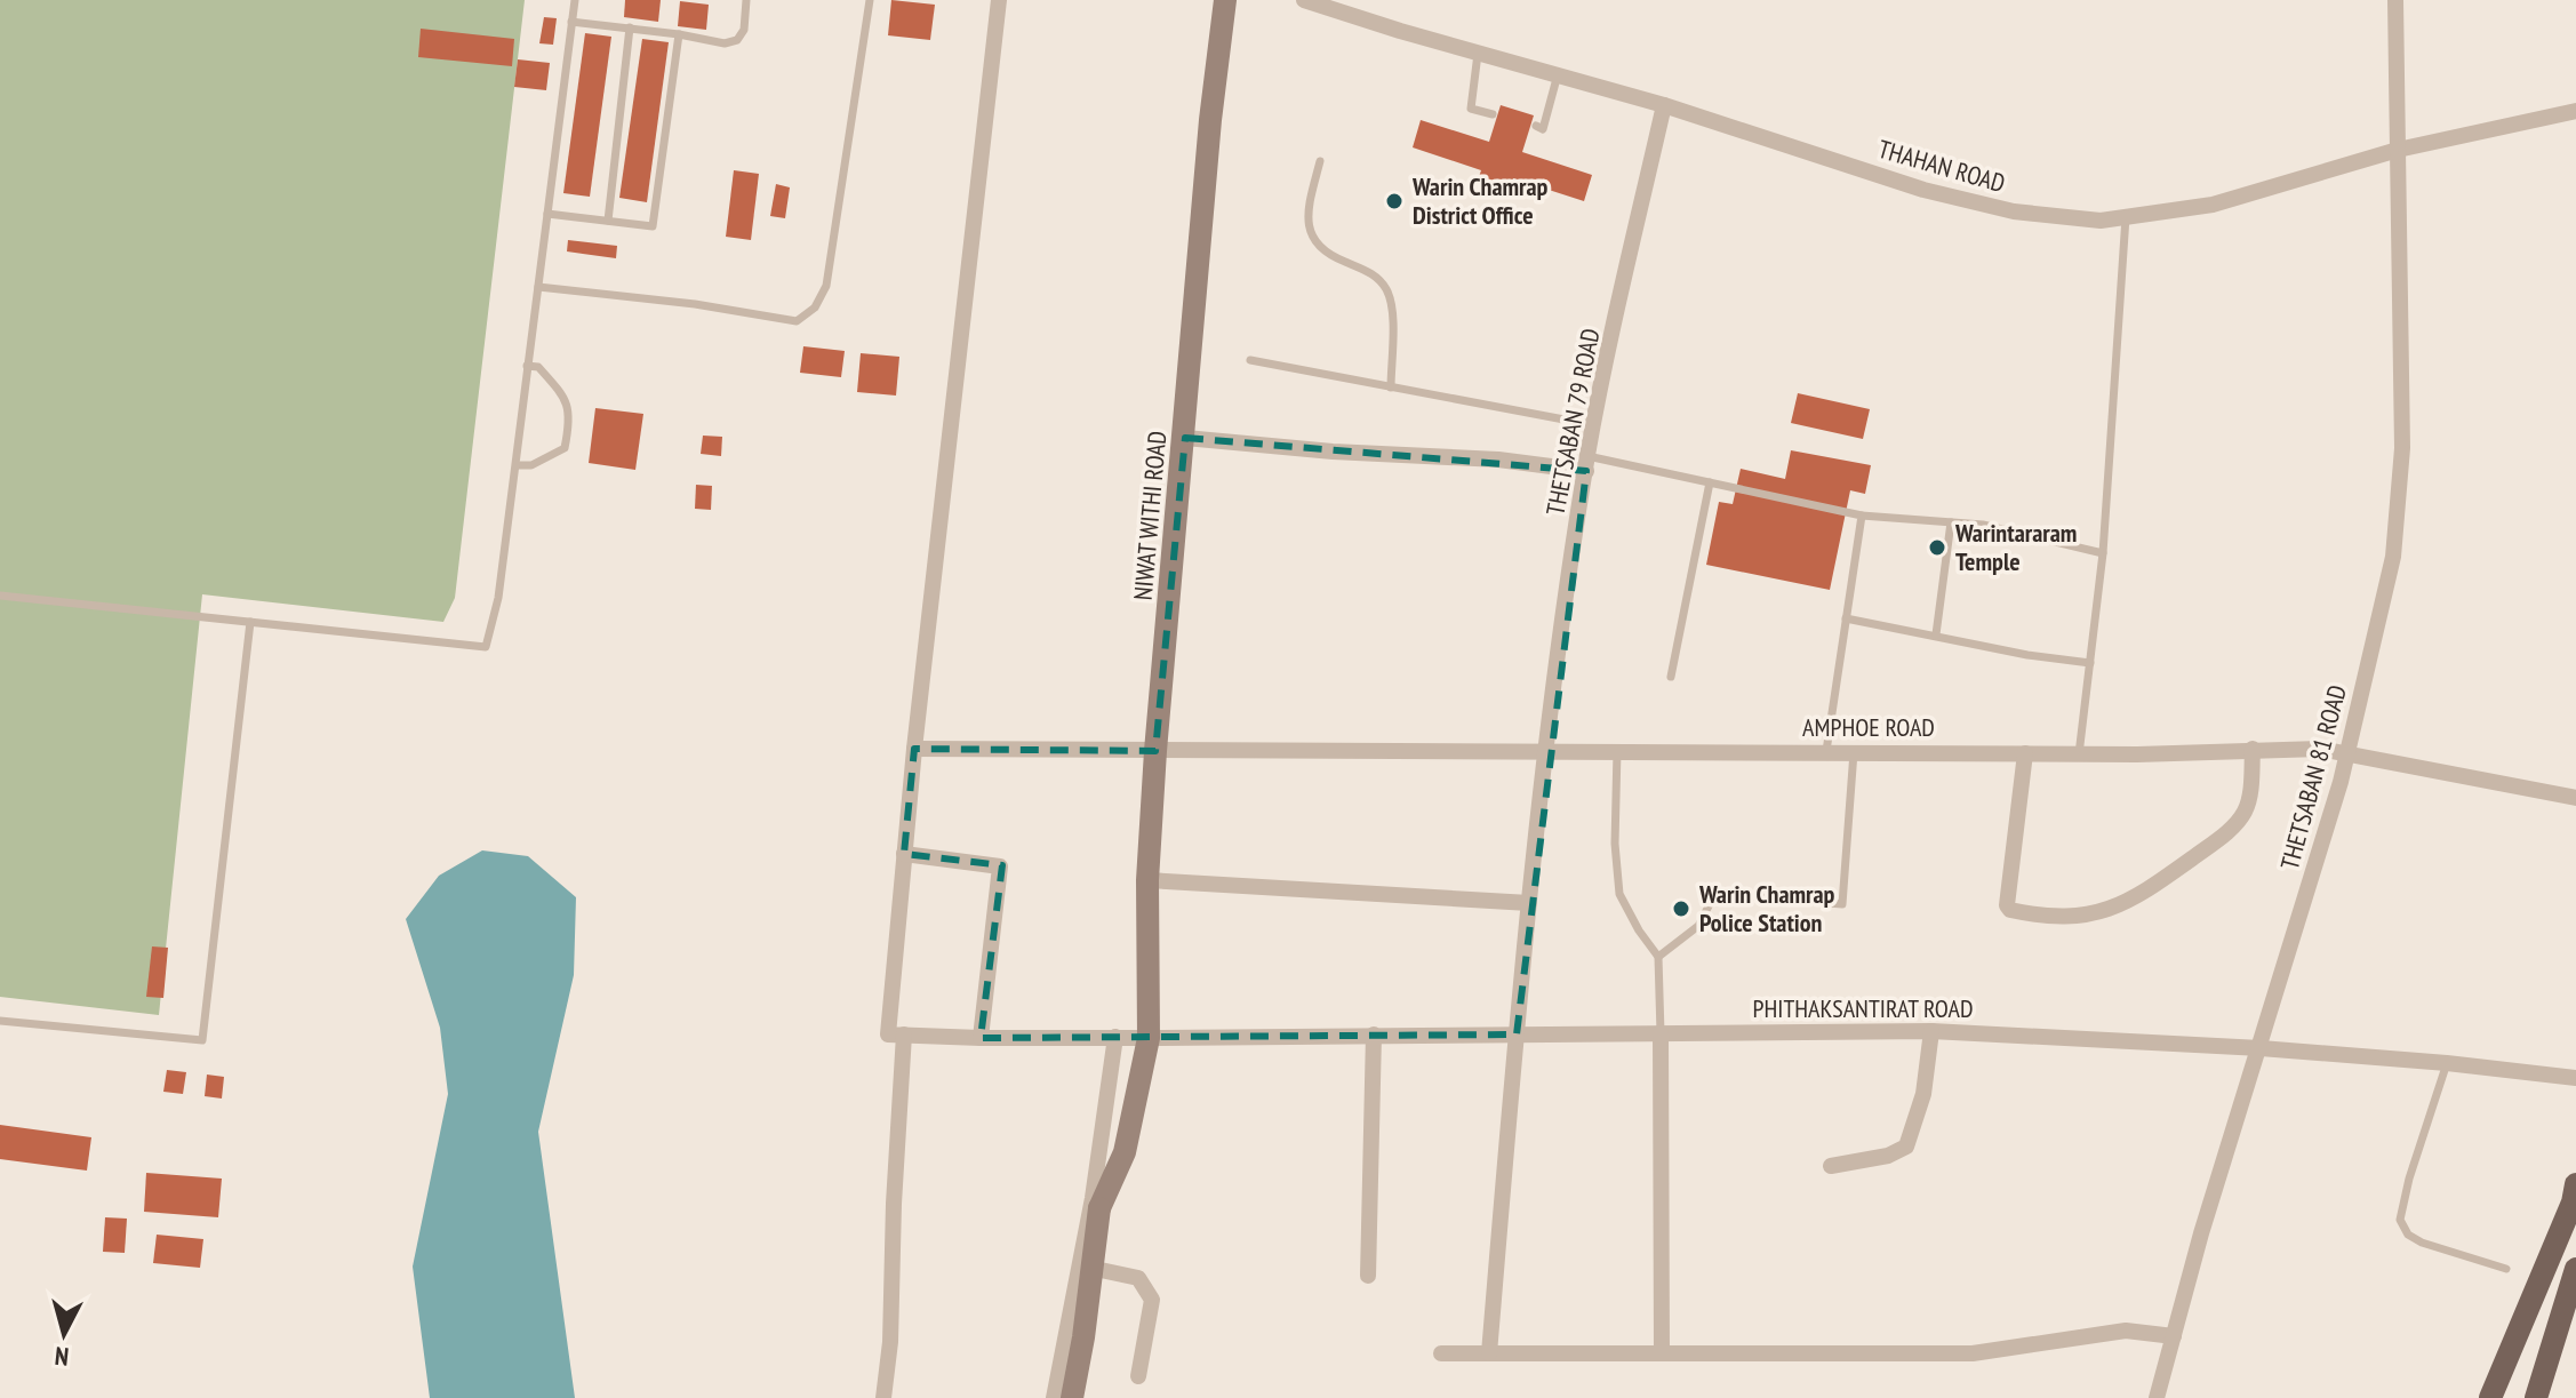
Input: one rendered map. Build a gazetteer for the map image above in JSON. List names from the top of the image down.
{
  "streets": {
    "main road": ["NIWAT WITHI ROAD"],
    "street": [
      "THAHAN ROAD",
      "THETSABAN 79 ROAD",
      "AMPHOE ROAD",
      "THETSABAN 81 ROAD",
      "PHITHAKSANTIRAT ROAD"
    ]
  },
  "crossings": [
    ["THAHAN ROAD", "THETSABAN 79 ROAD"],
    ["THAHAN ROAD", "THETSABAN 81 ROAD"],
    ["THETSABAN 79 ROAD", "AMPHOE ROAD"],
    ["THETSABAN 79 ROAD", "PHITHAKSANTIRAT ROAD"],
    ["NIWAT WITHI ROAD", "AMPHOE ROAD"],
    ["NIWAT WITHI ROAD", "PHITHAKSANTIRAT ROAD"],
    ["AMPHOE ROAD", "THETSABAN 81 ROAD"],
    ["THETSABAN 81 ROAD", "PHITHAKSANTIRAT ROAD"]
  ],
  "places": ["Warin Chamrap District Office", "Warintararam Temple", "Warin Chamrap Police Station"],
  "north": "bottom"
}
